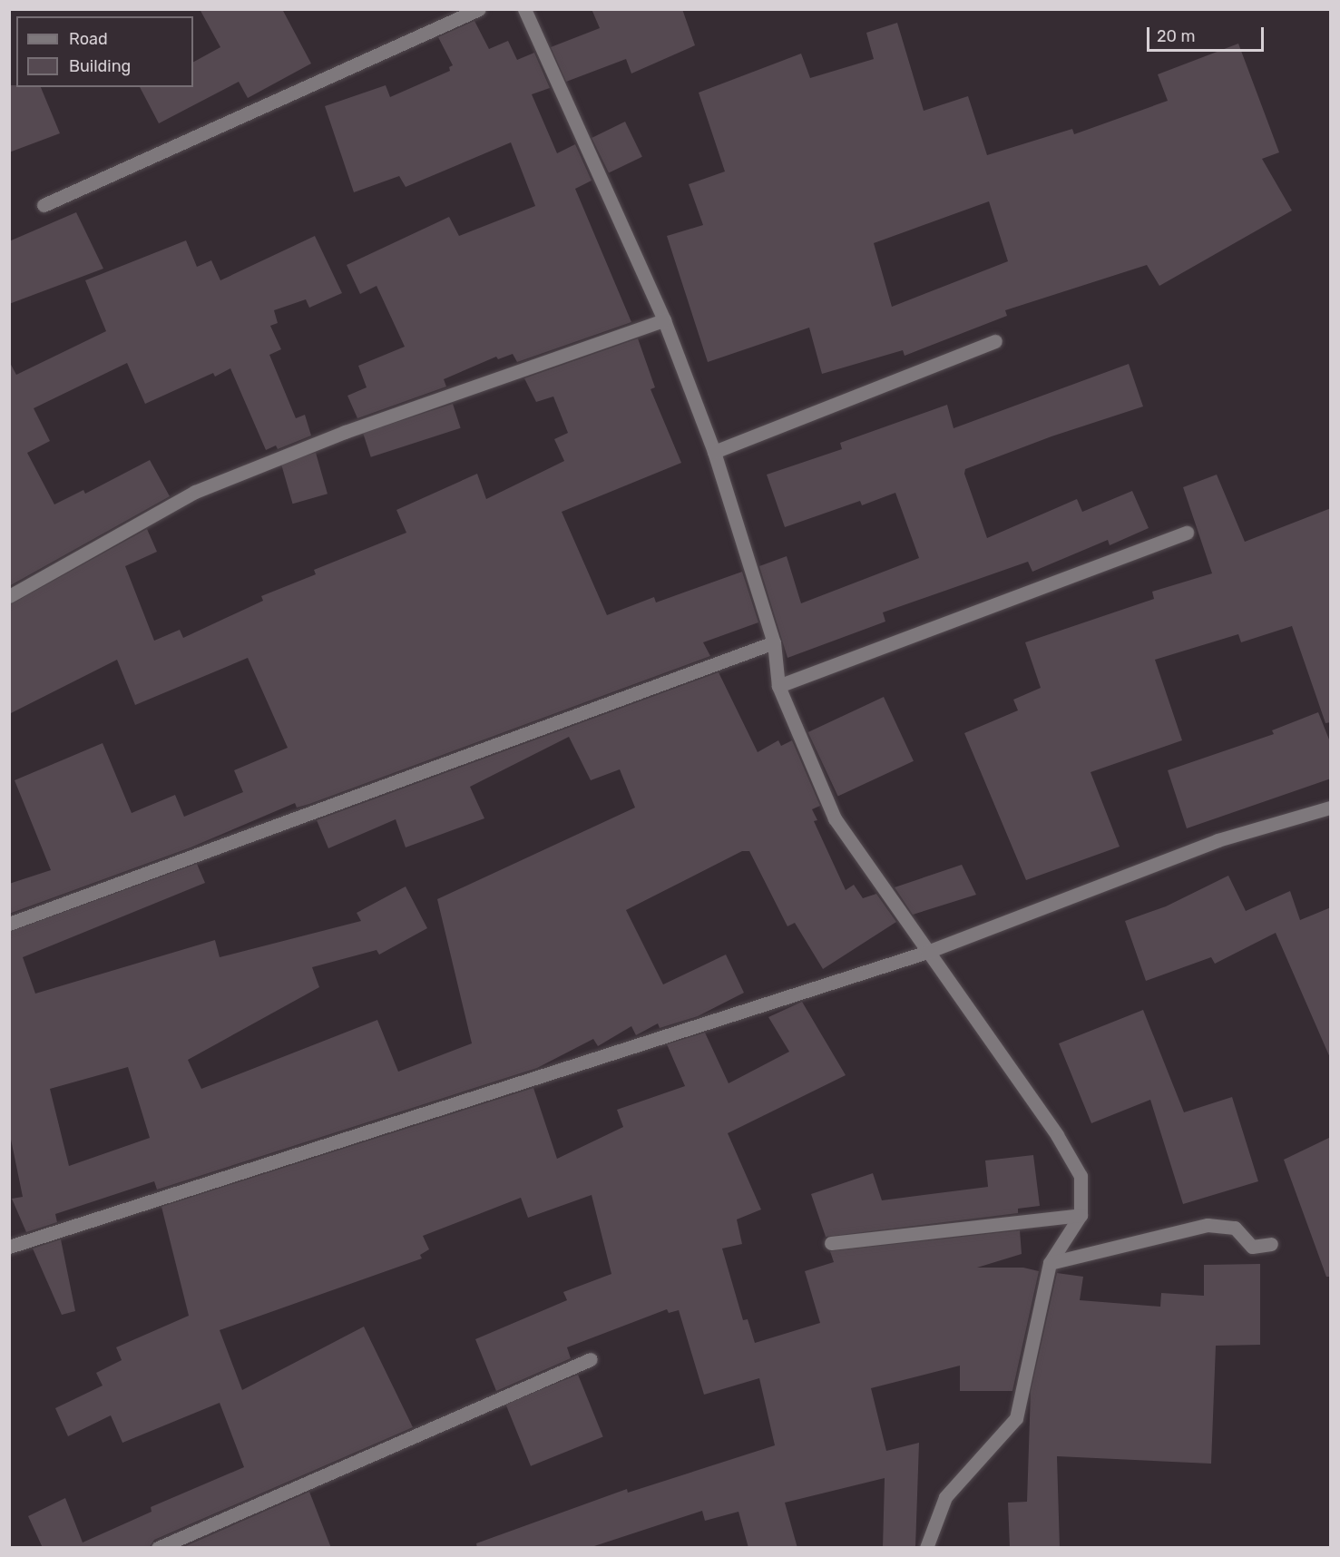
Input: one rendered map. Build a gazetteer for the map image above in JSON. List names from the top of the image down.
{
  "legend": ["Road", "Building"],
  "scale_bar": "20 m"
}
